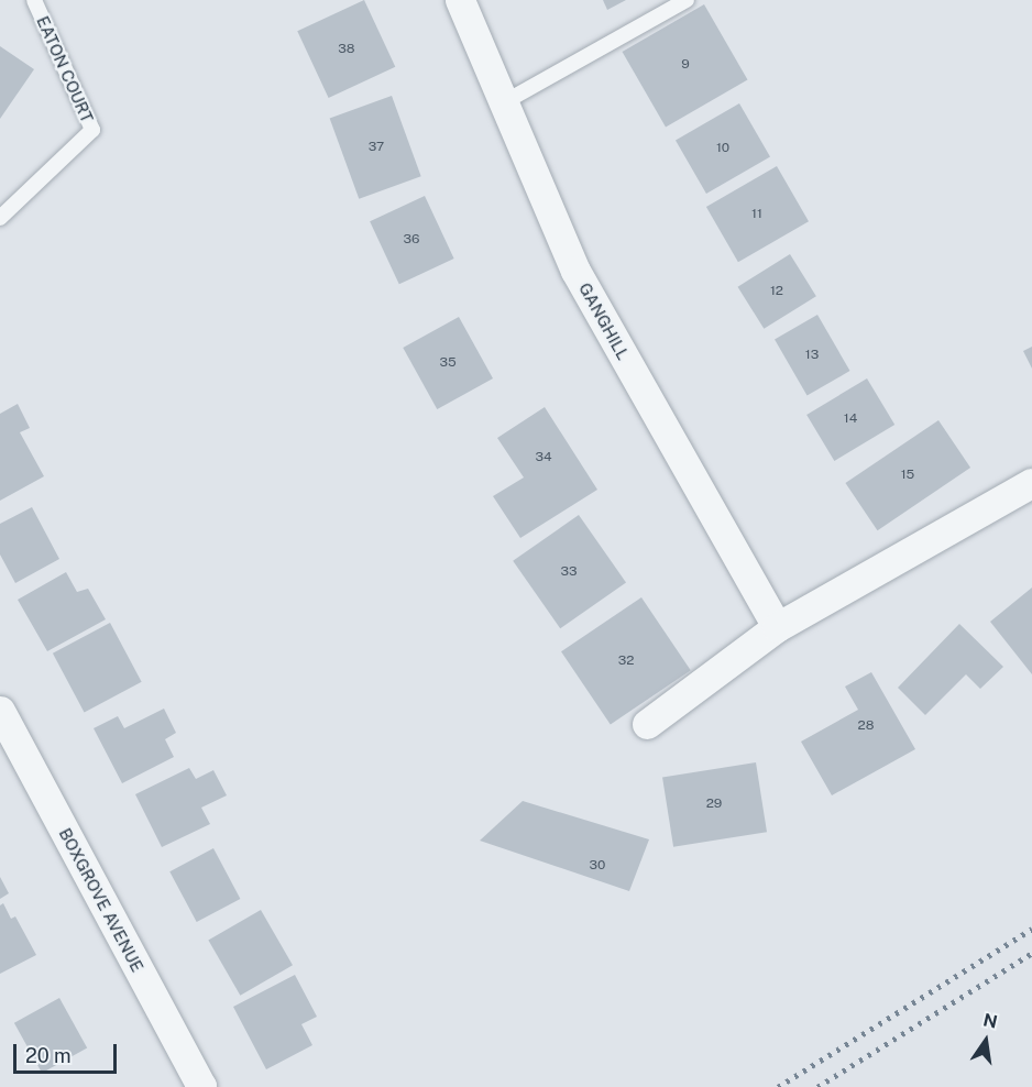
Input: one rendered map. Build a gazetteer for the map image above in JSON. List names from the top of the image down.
{
  "streets": {
    "street": ["GANGHILL", "BOXGROVE AVENUE"],
    "lane": ["EATON COURT"]
  },
  "house_numbers": [
    "38",
    "9",
    "37",
    "10",
    "11",
    "36",
    "12",
    "13",
    "35",
    "14",
    "34",
    "15",
    "33",
    "32",
    "28",
    "29",
    "30"
  ],
  "scale_bar": "20 m",
  "north": "top"
}
